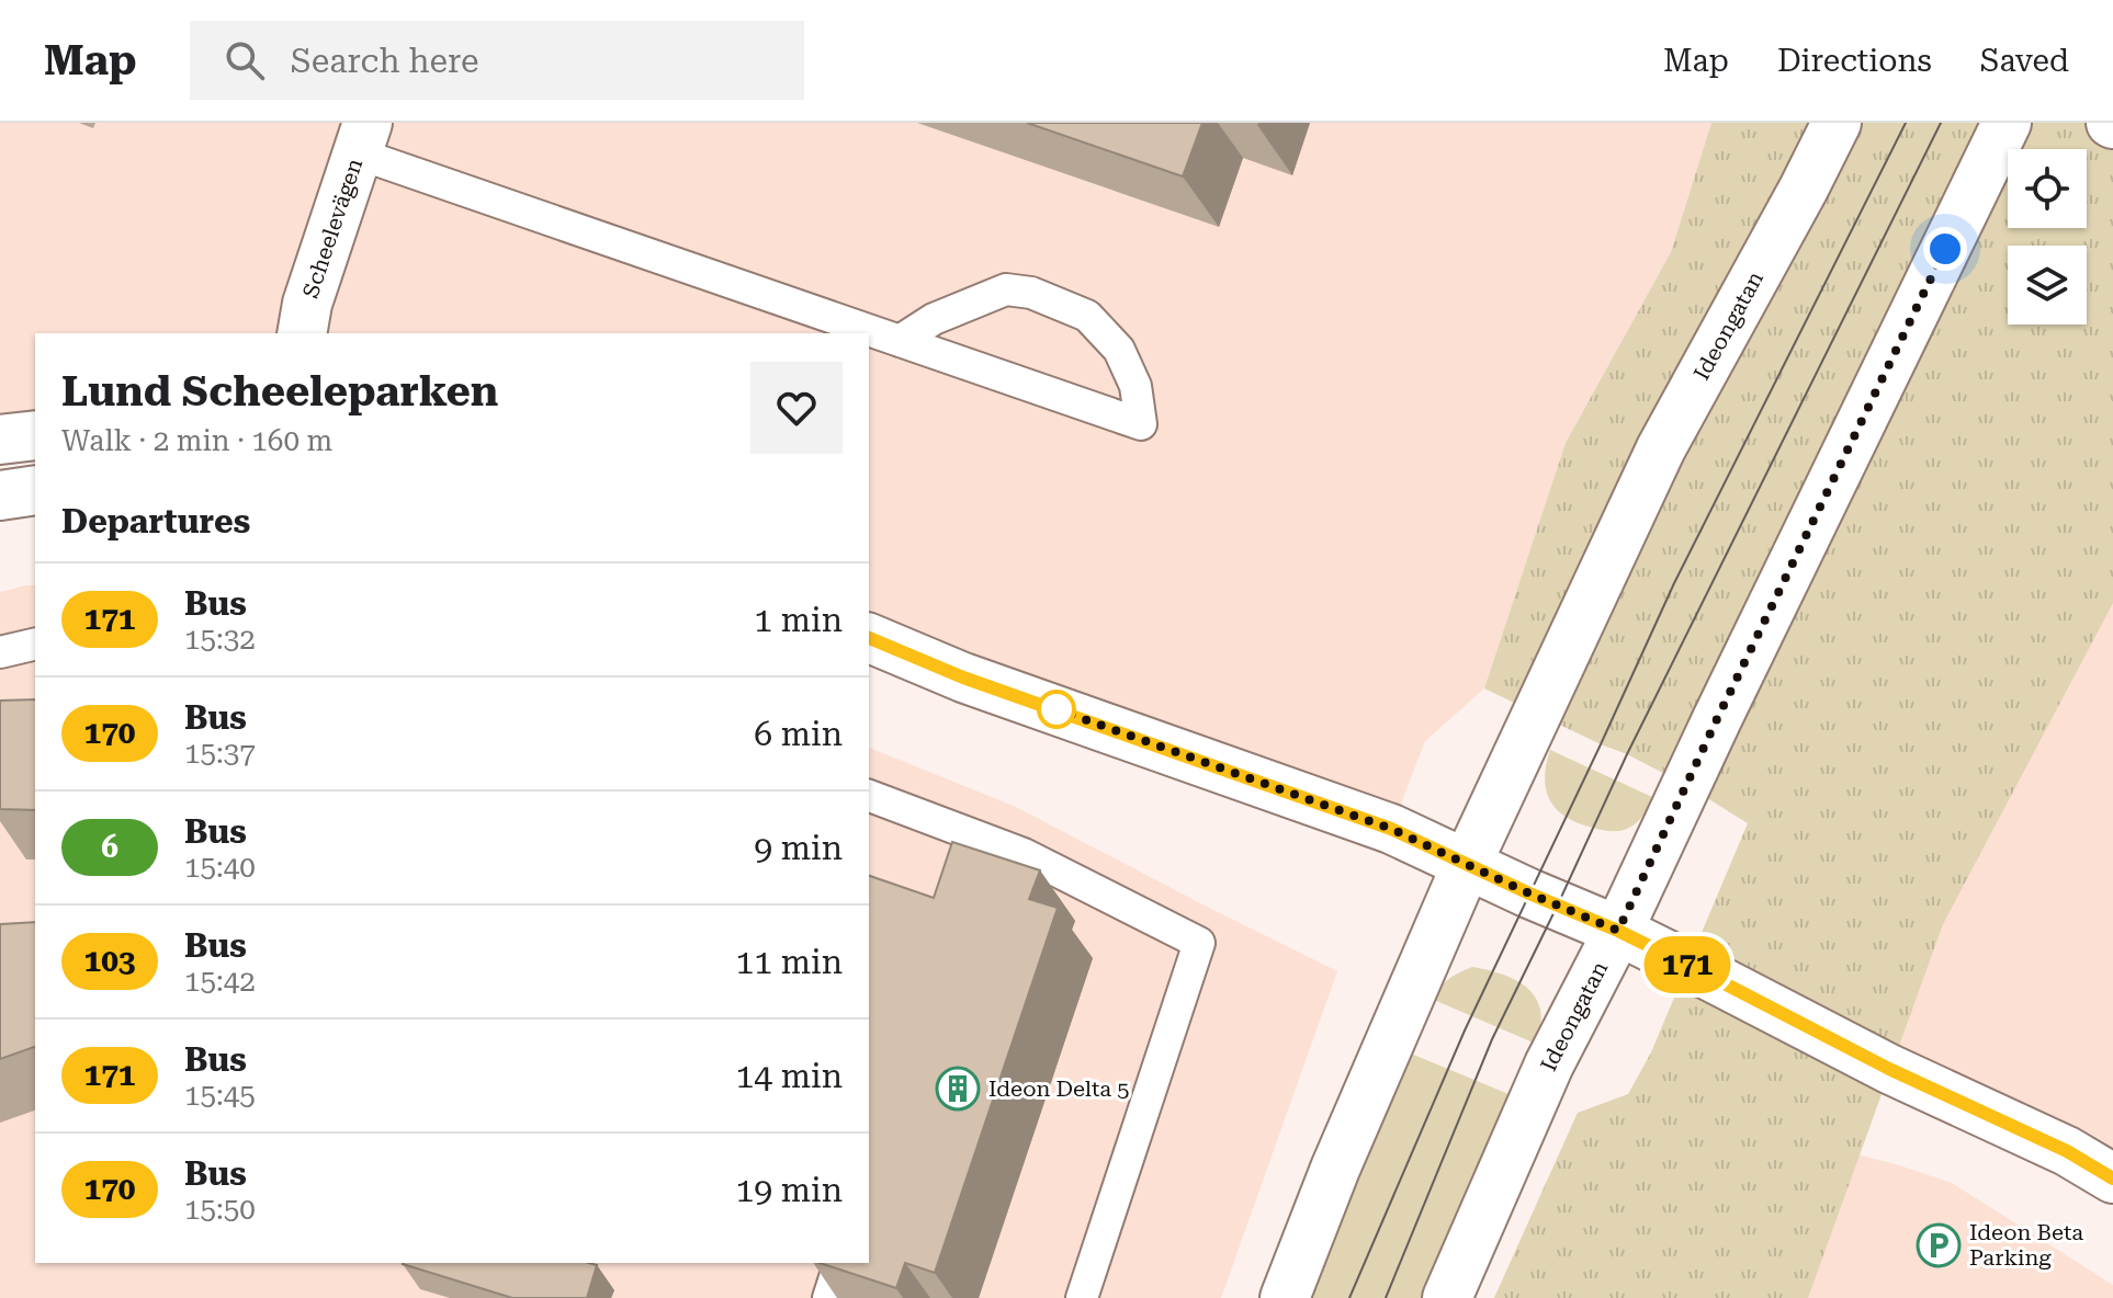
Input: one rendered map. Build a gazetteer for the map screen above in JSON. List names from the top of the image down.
{
  "streets": {
    "street": ["Scheelevägen", "Ideongatan"]
  },
  "places": {
    "building": ["Ideon Delta 5"],
    "parking": ["Ideon Beta Parking"]
  },
  "lines": ["bus line 171"],
  "page": {
    "header": "Map",
    "search": "Search here",
    "nav": ["Map", "Directions", "Saved"],
    "on_map": "171",
    "heading": [
      ["Lund Scheeleparken", "Walk · 2 min · 160 m"],
      "Departures"
    ],
    "list": [
      {
        "mark": "171",
        "name": "Bus",
        "note": "15:32",
        "value": "1 min"
      },
      {
        "mark": "170",
        "name": "Bus",
        "note": "15:37",
        "value": "6 min"
      },
      {
        "mark": "6",
        "name": "Bus",
        "note": "15:40",
        "value": "9 min"
      },
      {
        "mark": "103",
        "name": "Bus",
        "note": "15:42",
        "value": "11 min"
      },
      {
        "mark": "171",
        "name": "Bus",
        "note": "15:45",
        "value": "14 min"
      },
      {
        "mark": "170",
        "name": "Bus",
        "note": "15:50",
        "value": "19 min"
      }
    ]
  }
}
